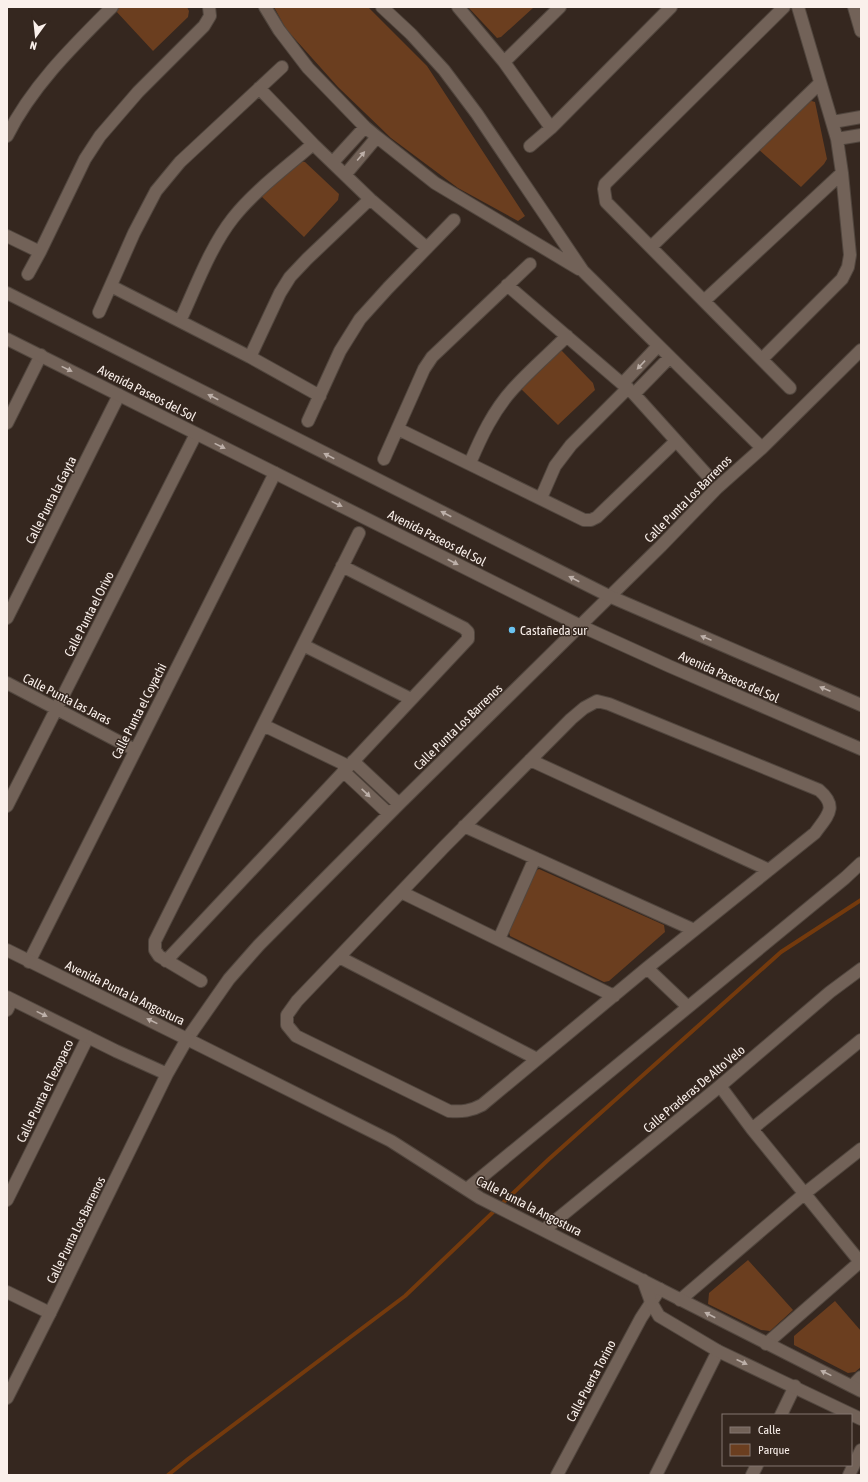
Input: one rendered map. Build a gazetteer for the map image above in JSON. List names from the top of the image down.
{
  "streets": {
    "street": [
      "Avenida Paseos del Sol",
      "Calle Punta Los Barrenos",
      "Calle Punta la Gayta",
      "Calle Punta el Orivo",
      "Calle Punta las Jaras",
      "Calle Punta el Coyachi",
      "Avenida Punta la Angostura",
      "Calle Praderas De Alto Velo",
      "Calle Punta el Tezopaco",
      "Calle Punta la Angostura",
      "Calle Puerta Torino"
    ]
  },
  "crossings": [
    ["Avenida Paseos del Sol", "Calle Punta Los Barrenos"],
    ["Avenida Paseos del Sol", "Calle Punta la Gayta"],
    ["Avenida Paseos del Sol", "Calle Punta el Orivo"],
    ["Avenida Paseos del Sol", "Calle Punta el Coyachi"],
    ["Calle Punta Los Barrenos", "Avenida Punta la Angostura"],
    ["Calle Punta Los Barrenos", "Calle Punta la Angostura"],
    ["Calle Punta el Orivo", "Calle Punta las Jaras"],
    ["Calle Punta las Jaras", "Calle Punta el Coyachi"],
    ["Calle Punta el Coyachi", "Avenida Punta la Angostura"],
    ["Avenida Punta la Angostura", "Calle Punta la Angostura"],
    ["Calle Praderas De Alto Velo", "Calle Punta la Angostura"],
    ["Calle Punta la Angostura", "Calle Puerta Torino"]
  ],
  "places": ["Castañeda sur"],
  "legend": ["Calle", "Parque"],
  "north": "bottom"
}
